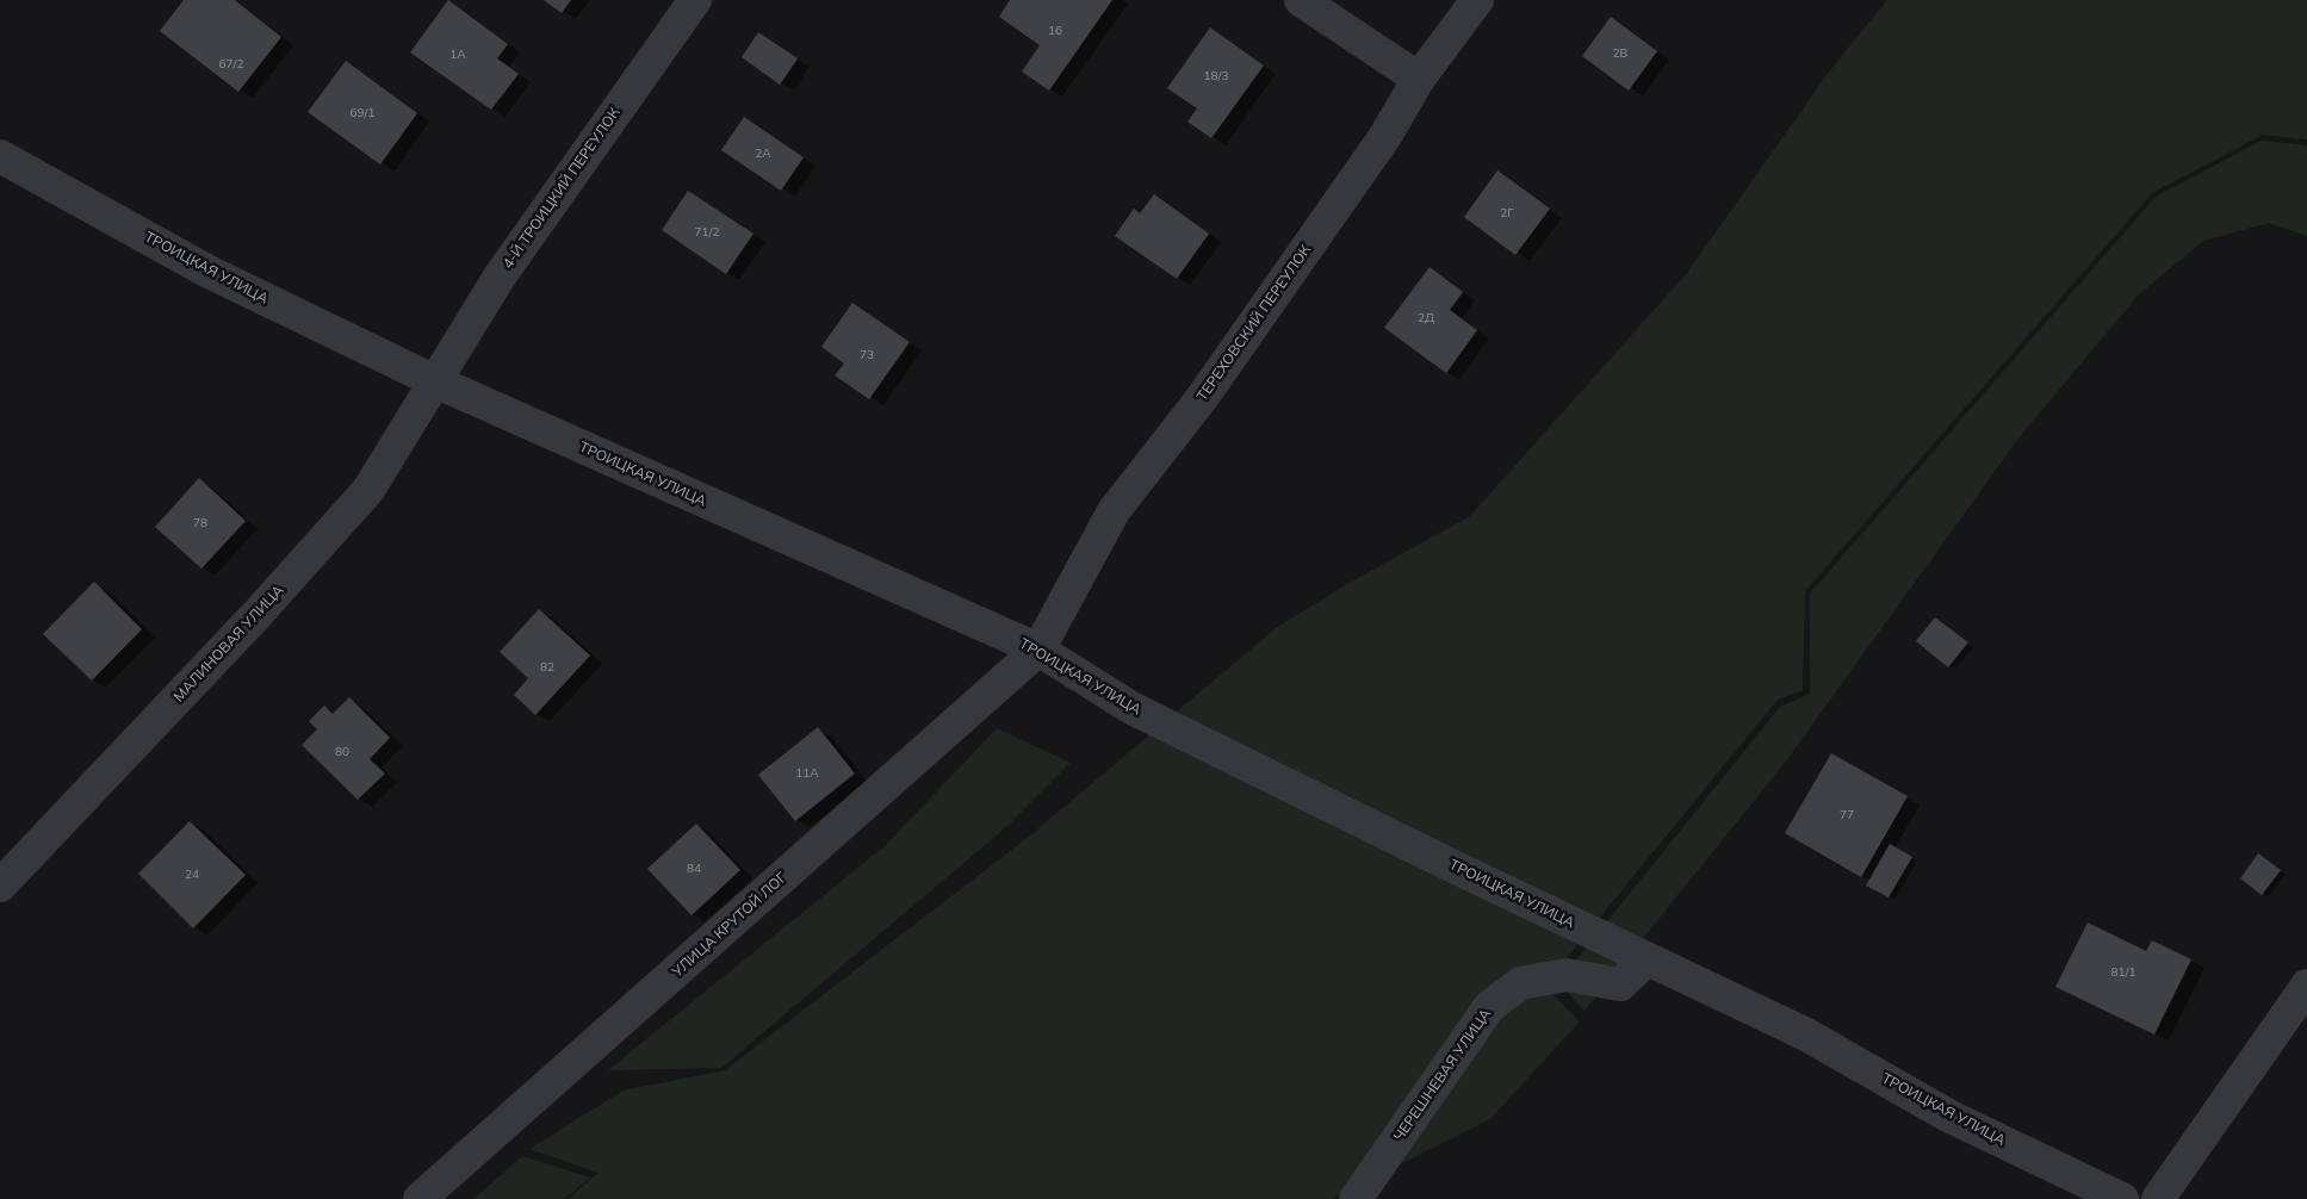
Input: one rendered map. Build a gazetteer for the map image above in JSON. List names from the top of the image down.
{
  "streets": {
    "street": [
      "4-Й ТРОИЦКИЙ ПЕРЕУЛОК",
      "ТРОИЦКАЯ УЛИЦА",
      "ТЕРЕХОВСКИЙ ПЕРЕУЛОК",
      "МАЛИНОВАЯ УЛИЦА",
      "УЛИЦА КРУТОЙ ЛОГ",
      "ЧЕРЕШНЕВАЯ УЛИЦА"
    ]
  },
  "crossings": [
    ["4-Й ТРОИЦКИЙ ПЕРЕУЛОК", "ТРОИЦКАЯ УЛИЦА"],
    ["4-Й ТРОИЦКИЙ ПЕРЕУЛОК", "МАЛИНОВАЯ УЛИЦА"],
    ["ТРОИЦКАЯ УЛИЦА", "ТЕРЕХОВСКИЙ ПЕРЕУЛОК"],
    ["ТРОИЦКАЯ УЛИЦА", "МАЛИНОВАЯ УЛИЦА"],
    ["ТРОИЦКАЯ УЛИЦА", "УЛИЦА КРУТОЙ ЛОГ"],
    ["ТРОИЦКАЯ УЛИЦА", "ЧЕРЕШНЕВАЯ УЛИЦА"],
    ["ТЕРЕХОВСКИЙ ПЕРЕУЛОК", "УЛИЦА КРУТОЙ ЛОГ"]
  ],
  "house_numbers": [
    "16",
    "2В",
    "1А",
    "67/2",
    "18/3",
    "69/1",
    "2А",
    "2Г",
    "71/2",
    "2Д",
    "73",
    "78",
    "82",
    "80",
    "11А",
    "77",
    "84",
    "24",
    "81/1"
  ]
}
